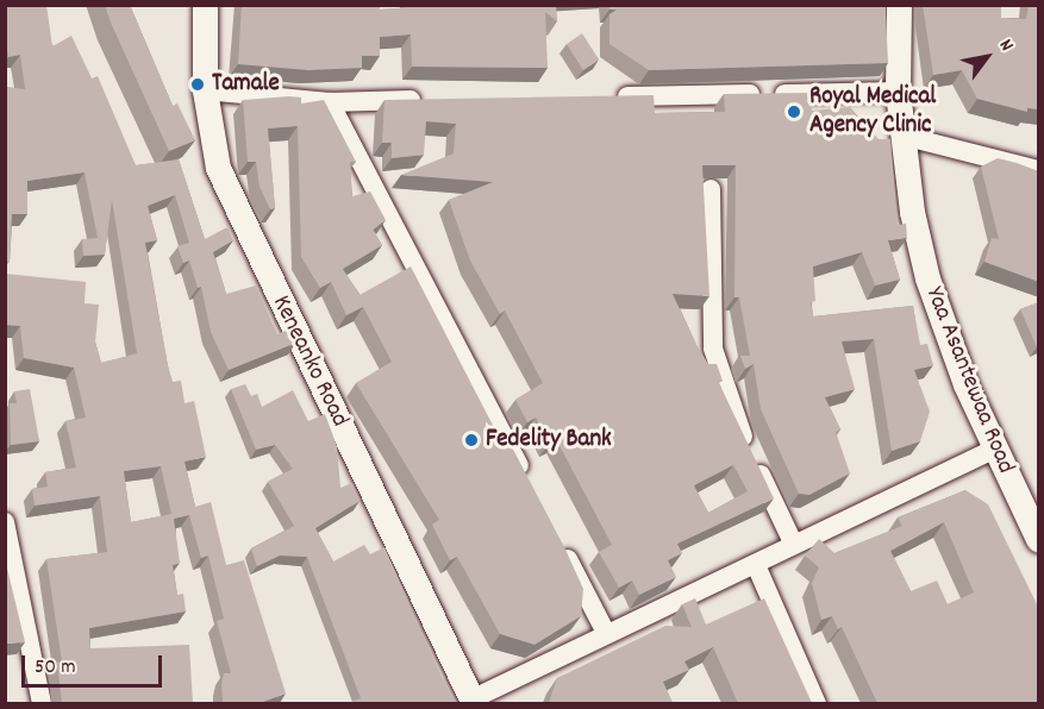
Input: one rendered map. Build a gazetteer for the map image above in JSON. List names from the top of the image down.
{
  "streets": {
    "street": ["Keneanko Road", "Yaa Asantewaa Road"]
  },
  "places": ["Tamale", "Royal Medical Agency Clinic", "Fedelity Bank"],
  "scale_bar": "50 m",
  "north": "top right"
}
